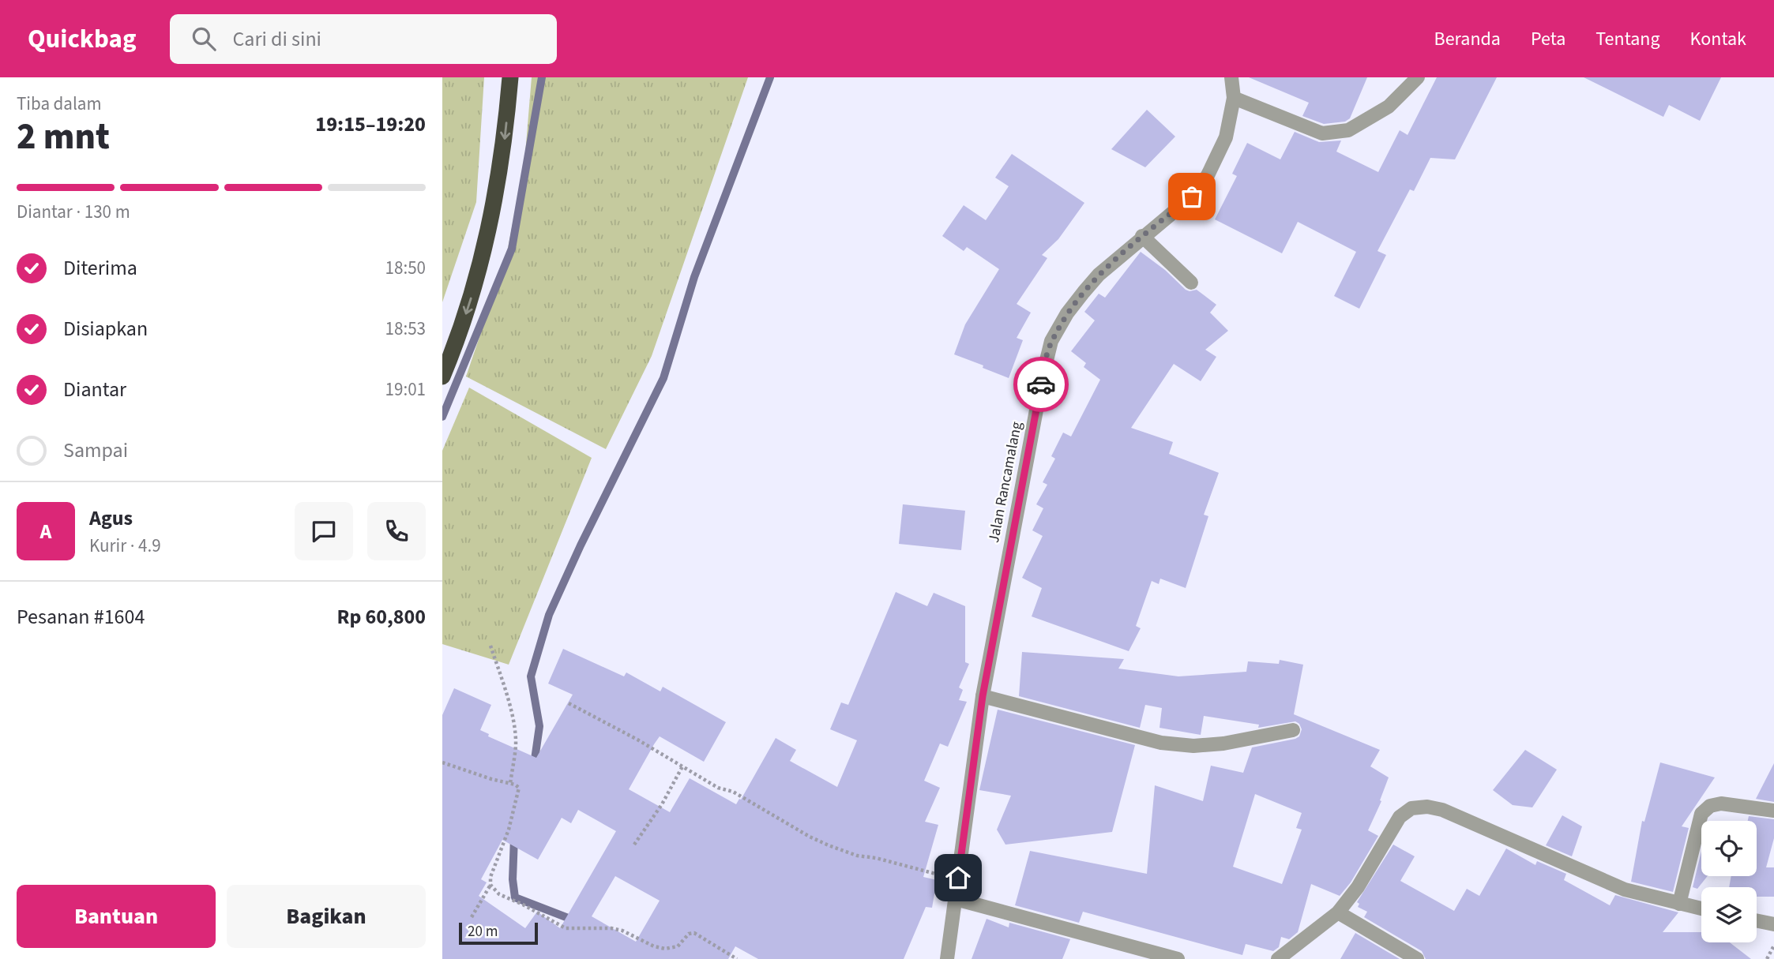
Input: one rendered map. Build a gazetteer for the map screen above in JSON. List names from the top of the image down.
{
  "streets": {
    "street": ["Jalan Rancamalang"]
  },
  "scale_bar": "20 m",
  "page": {
    "header": "Quickbag",
    "search": "Cari di sini",
    "nav": [
      "Beranda",
      "Peta",
      "Tentang",
      "Kontak"
    ],
    "heading": ["2 mnt", "Tiba dalam", "19:15–19:20"],
    "panel": [
      "Agus",
      "Kurir · 4.9",
      "Pesanan #1604",
      "Rp 60,800"
    ],
    "bar": "Diantar · 130 m",
    "list": [
      ["Diterima", "18:50"],
      ["Disiapkan", "18:53"],
      ["Diantar", "19:01"],
      "Sampai"
    ],
    "round": "A",
    "buttons": ["Bantuan", "Bagikan"],
    "scale": "20 m"
  }
}
